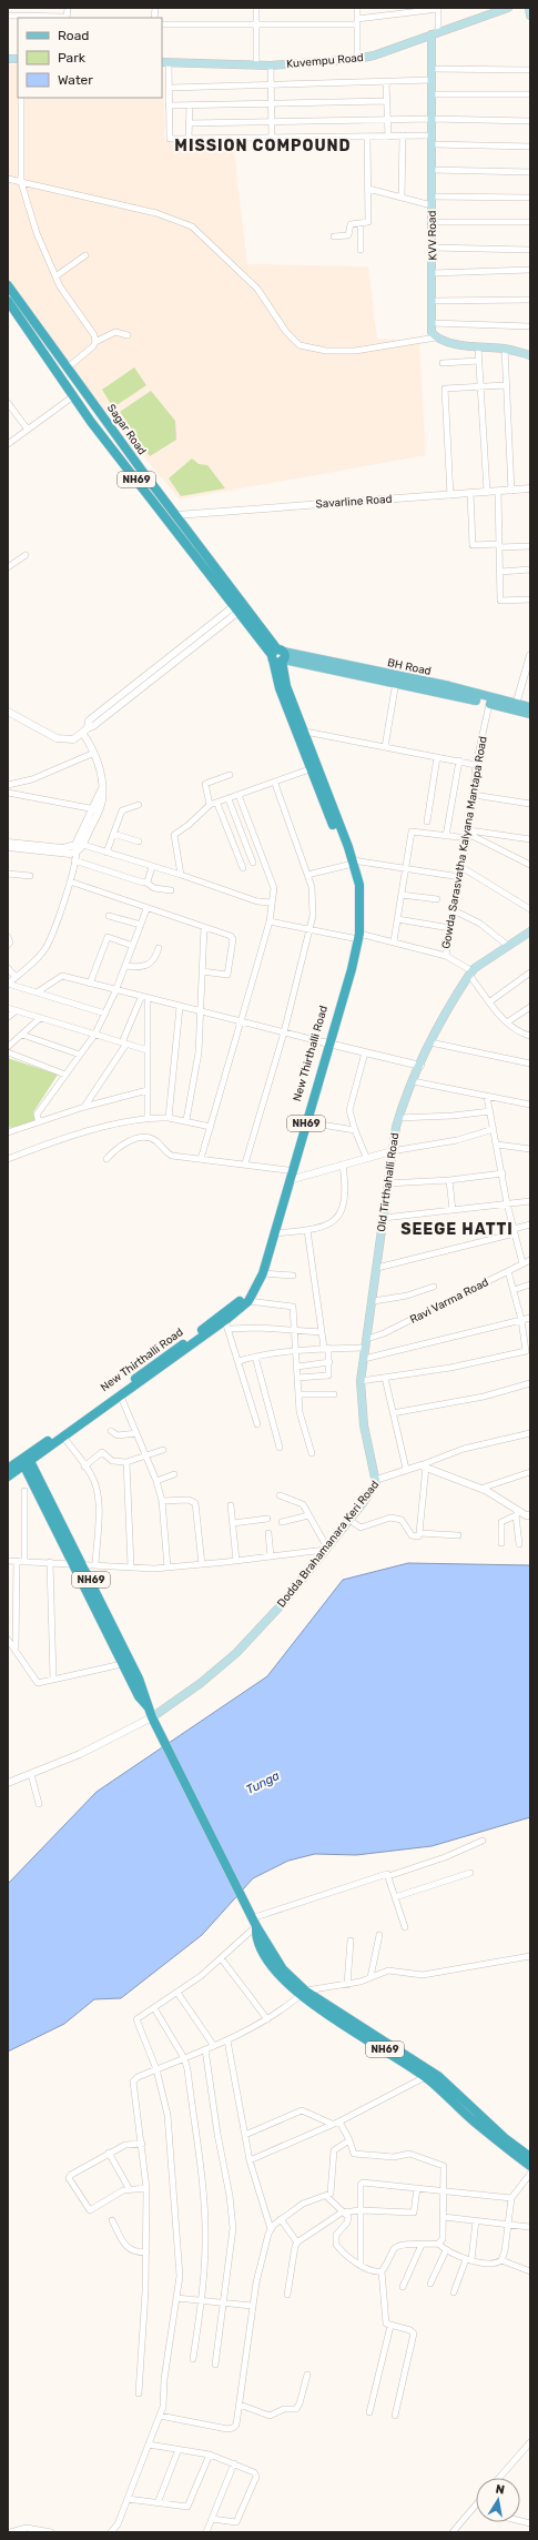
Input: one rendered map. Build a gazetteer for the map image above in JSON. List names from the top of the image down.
{
  "streets": {
    "highway": ["Sagar Road", "NH69", "New Thirthalli Road"],
    "main road": [
      "Kuvempu Road",
      "KVV Road",
      "BH Road",
      "Old Tirthahalli Road",
      "Dodda Brahamanara Keri Road"
    ],
    "street": ["Savarline Road", "Gowda Sarasvatha Kalyana Mantapa Road", "Ravi Varma Road"]
  },
  "crossings": [
    ["Kuvempu Road", "KVV Road"],
    ["Sagar Road", "NH69"],
    ["Sagar Road", "Savarline Road"],
    ["Sagar Road", "BH Road"],
    ["Sagar Road", "New Thirthalli Road"],
    ["NH69", "BH Road"],
    ["NH69", "New Thirthalli Road"],
    ["NH69", "Dodda Brahamanara Keri Road"],
    ["BH Road", "Gowda Sarasvatha Kalyana Mantapa Road"],
    ["BH Road", "New Thirthalli Road"],
    ["Old Tirthahalli Road", "Ravi Varma Road"],
    ["Old Tirthahalli Road", "Dodda Brahamanara Keri Road"]
  ],
  "districts": ["MISSION COMPOUND", "SEEGE HATTI"],
  "water": ["Tunga"],
  "legend": ["Road", "Park", "Water"],
  "north": "top"
}
